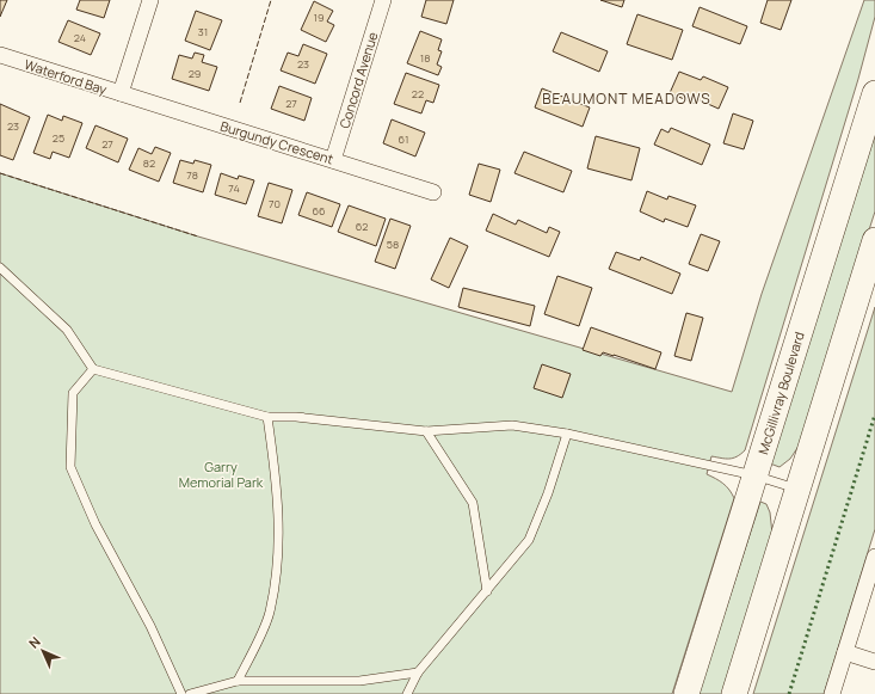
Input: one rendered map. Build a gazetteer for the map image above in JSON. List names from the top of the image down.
{
  "streets": {
    "main road": ["McGillivray Boulevard"],
    "street": ["Waterford Bay", "Concord Avenue", "Burgundy Crescent"]
  },
  "crossings": [
    ["Waterford Bay", "Burgundy Crescent"],
    ["Concord Avenue", "Burgundy Crescent"]
  ],
  "districts": ["BEAUMONT MEADOWS"],
  "parks": ["Garry Memorial Park"],
  "house_numbers": [
    "19",
    "31",
    "24",
    "18",
    "23",
    "29",
    "22",
    "27",
    "23",
    "25",
    "61",
    "27",
    "82",
    "78",
    "74",
    "70",
    "66",
    "62",
    "58"
  ],
  "north": "top left"
}
